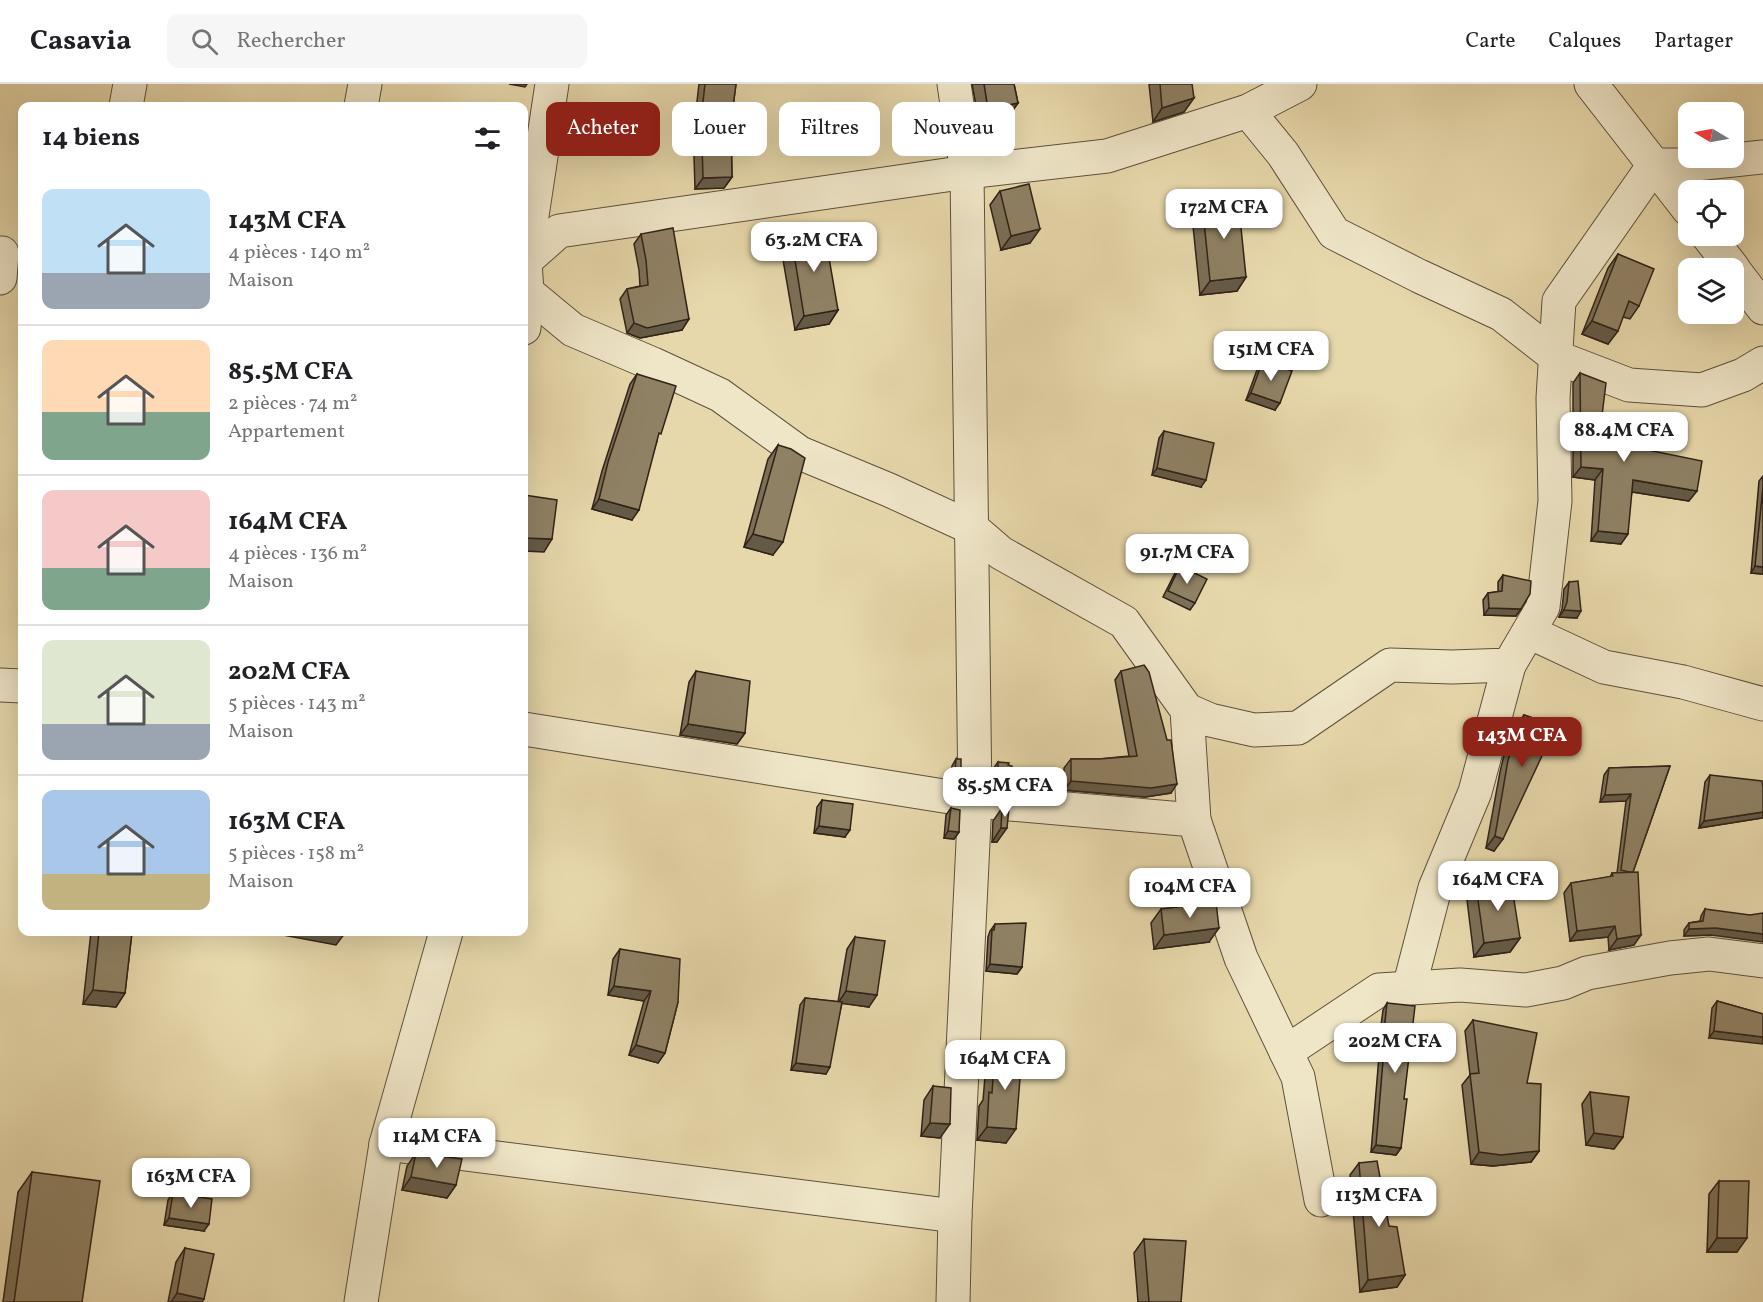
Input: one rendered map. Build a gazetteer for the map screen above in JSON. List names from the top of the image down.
{
  "north": "left",
  "page": {
    "header": "Casavia",
    "search": "Rechercher",
    "nav": ["Carte", "Calques", "Partager"],
    "chip": [
      "Acheter",
      "Louer",
      "Filtres",
      "Nouveau"
    ],
    "heading": "14 biens",
    "list": [
      {
        "name": "143M CFA",
        "note": "4 pièces · 140 m² · Maison"
      },
      {
        "name": "85.5M CFA",
        "note": "2 pièces · 74 m² · Appartement"
      },
      {
        "name": "164M CFA",
        "note": "4 pièces · 136 m² · Maison"
      },
      {
        "name": "202M CFA",
        "note": "5 pièces · 143 m² · Maison"
      },
      {
        "name": "163M CFA",
        "note": "5 pièces · 158 m² · Maison"
      }
    ],
    "price": [
      "172M CFA",
      "63.2M CFA",
      "151M CFA",
      "88.4M CFA",
      "91.7M CFA",
      "143M CFA",
      "85.5M CFA",
      "164M CFA",
      "104M CFA",
      "202M CFA",
      "164M CFA",
      "114M CFA",
      "163M CFA",
      "113M CFA"
    ]
  }
}
